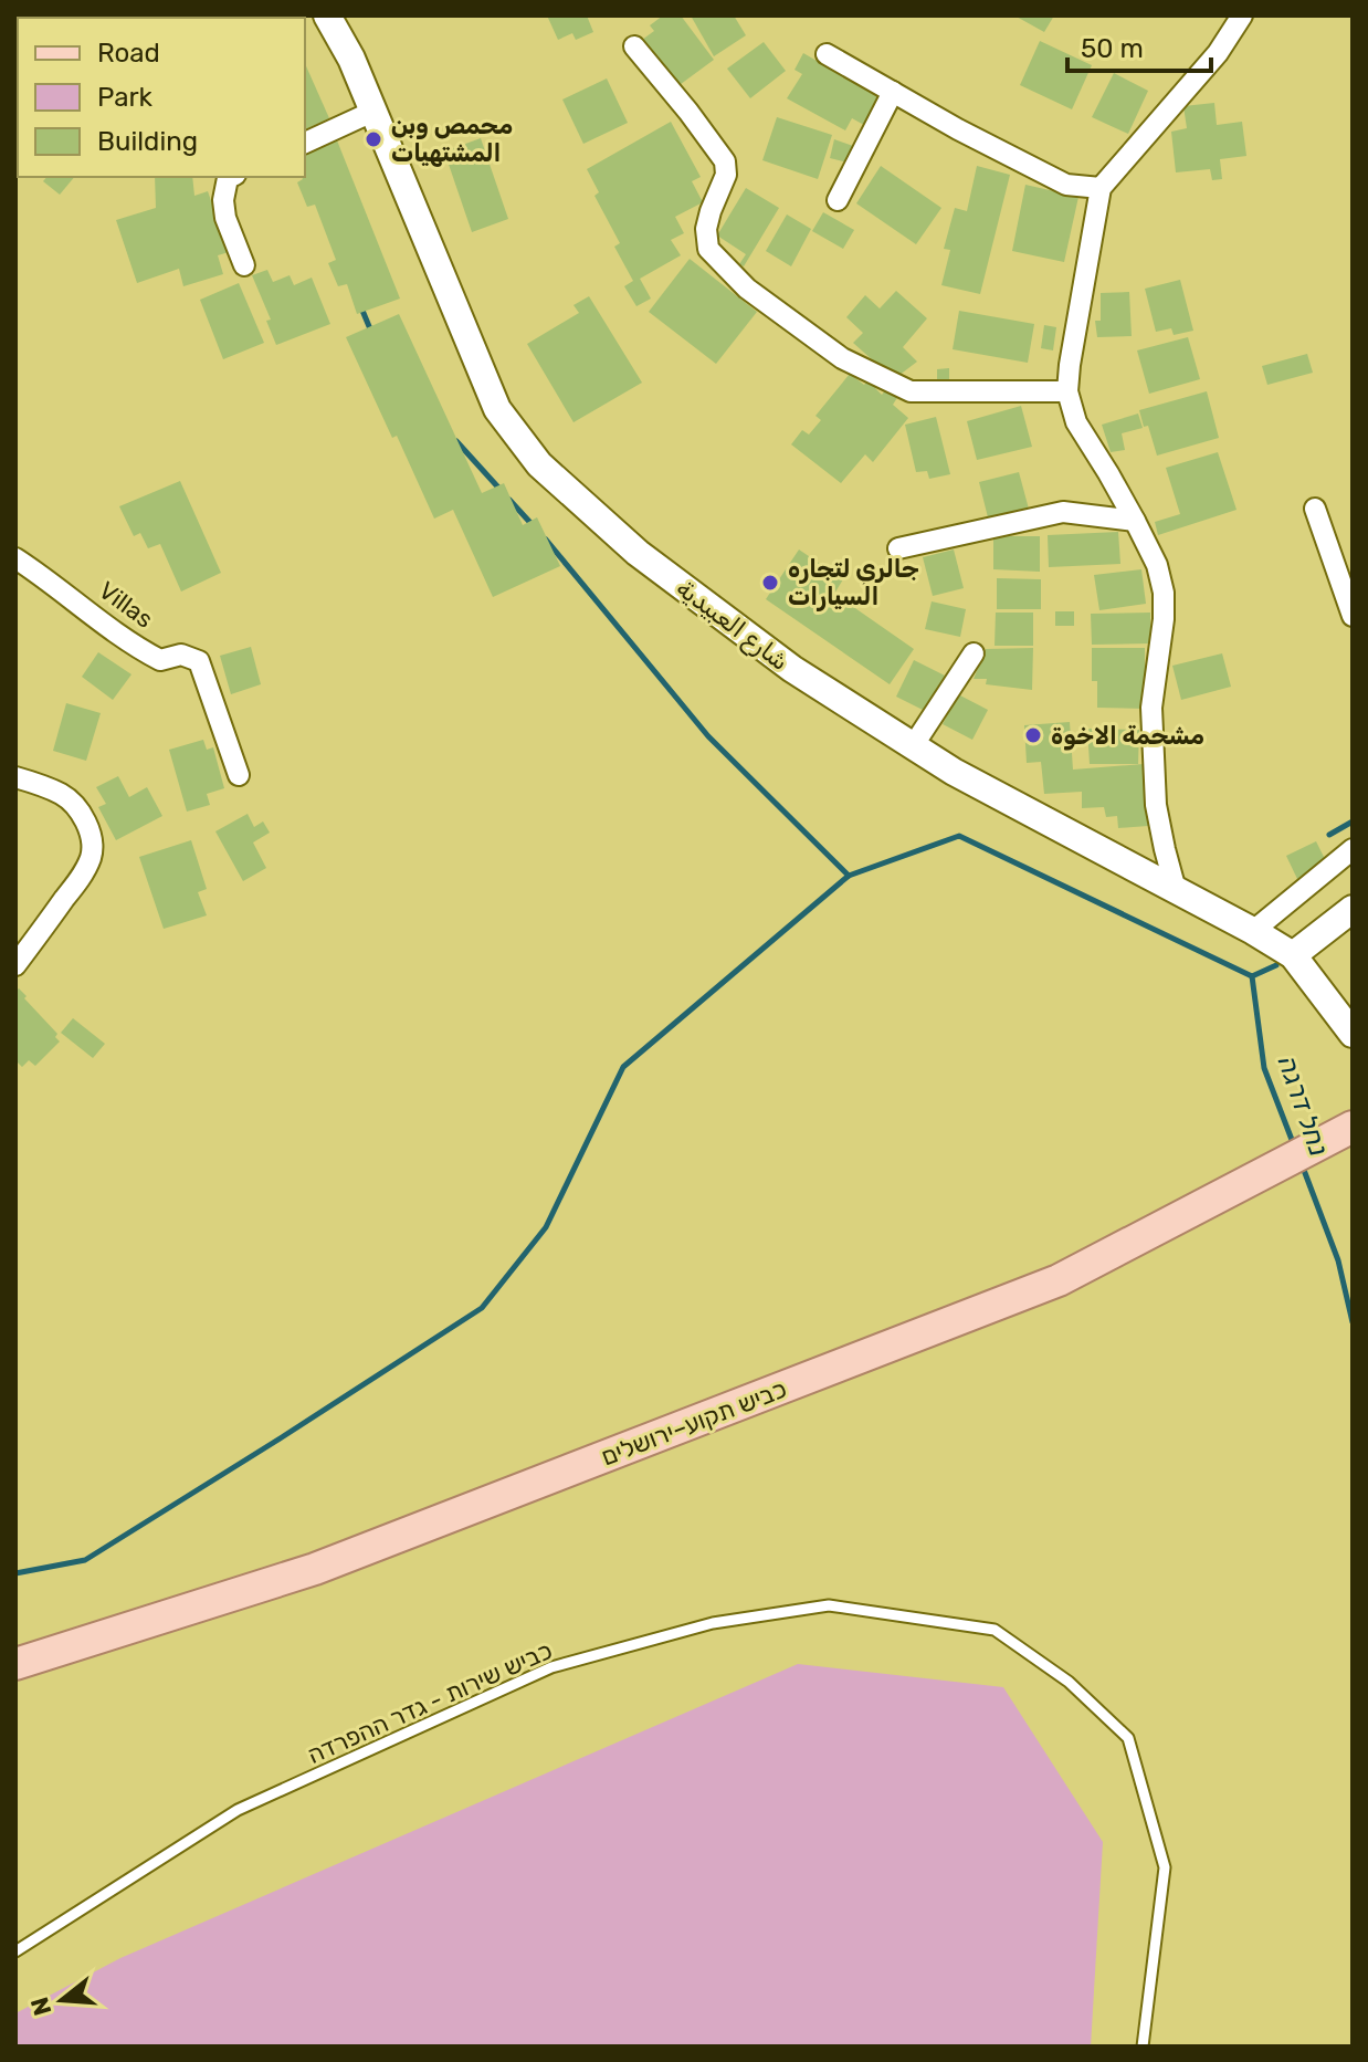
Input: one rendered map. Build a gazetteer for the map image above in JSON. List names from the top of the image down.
{
  "streets": {
    "main road": ["شارع العبيدية", "כביש תקוע–ירושלים"],
    "street": ["Villas"],
    "lane": ["כביש שירות - גדר ההפרדה"]
  },
  "water": ["נחל דרגה"],
  "places": ["محمص وبن المشتهيات", "جالري لتجاره السيارات", "مشحمة الاخوة"],
  "legend": ["Road", "Park", "Building"],
  "scale_bar": "50 m",
  "north": "left"
}
